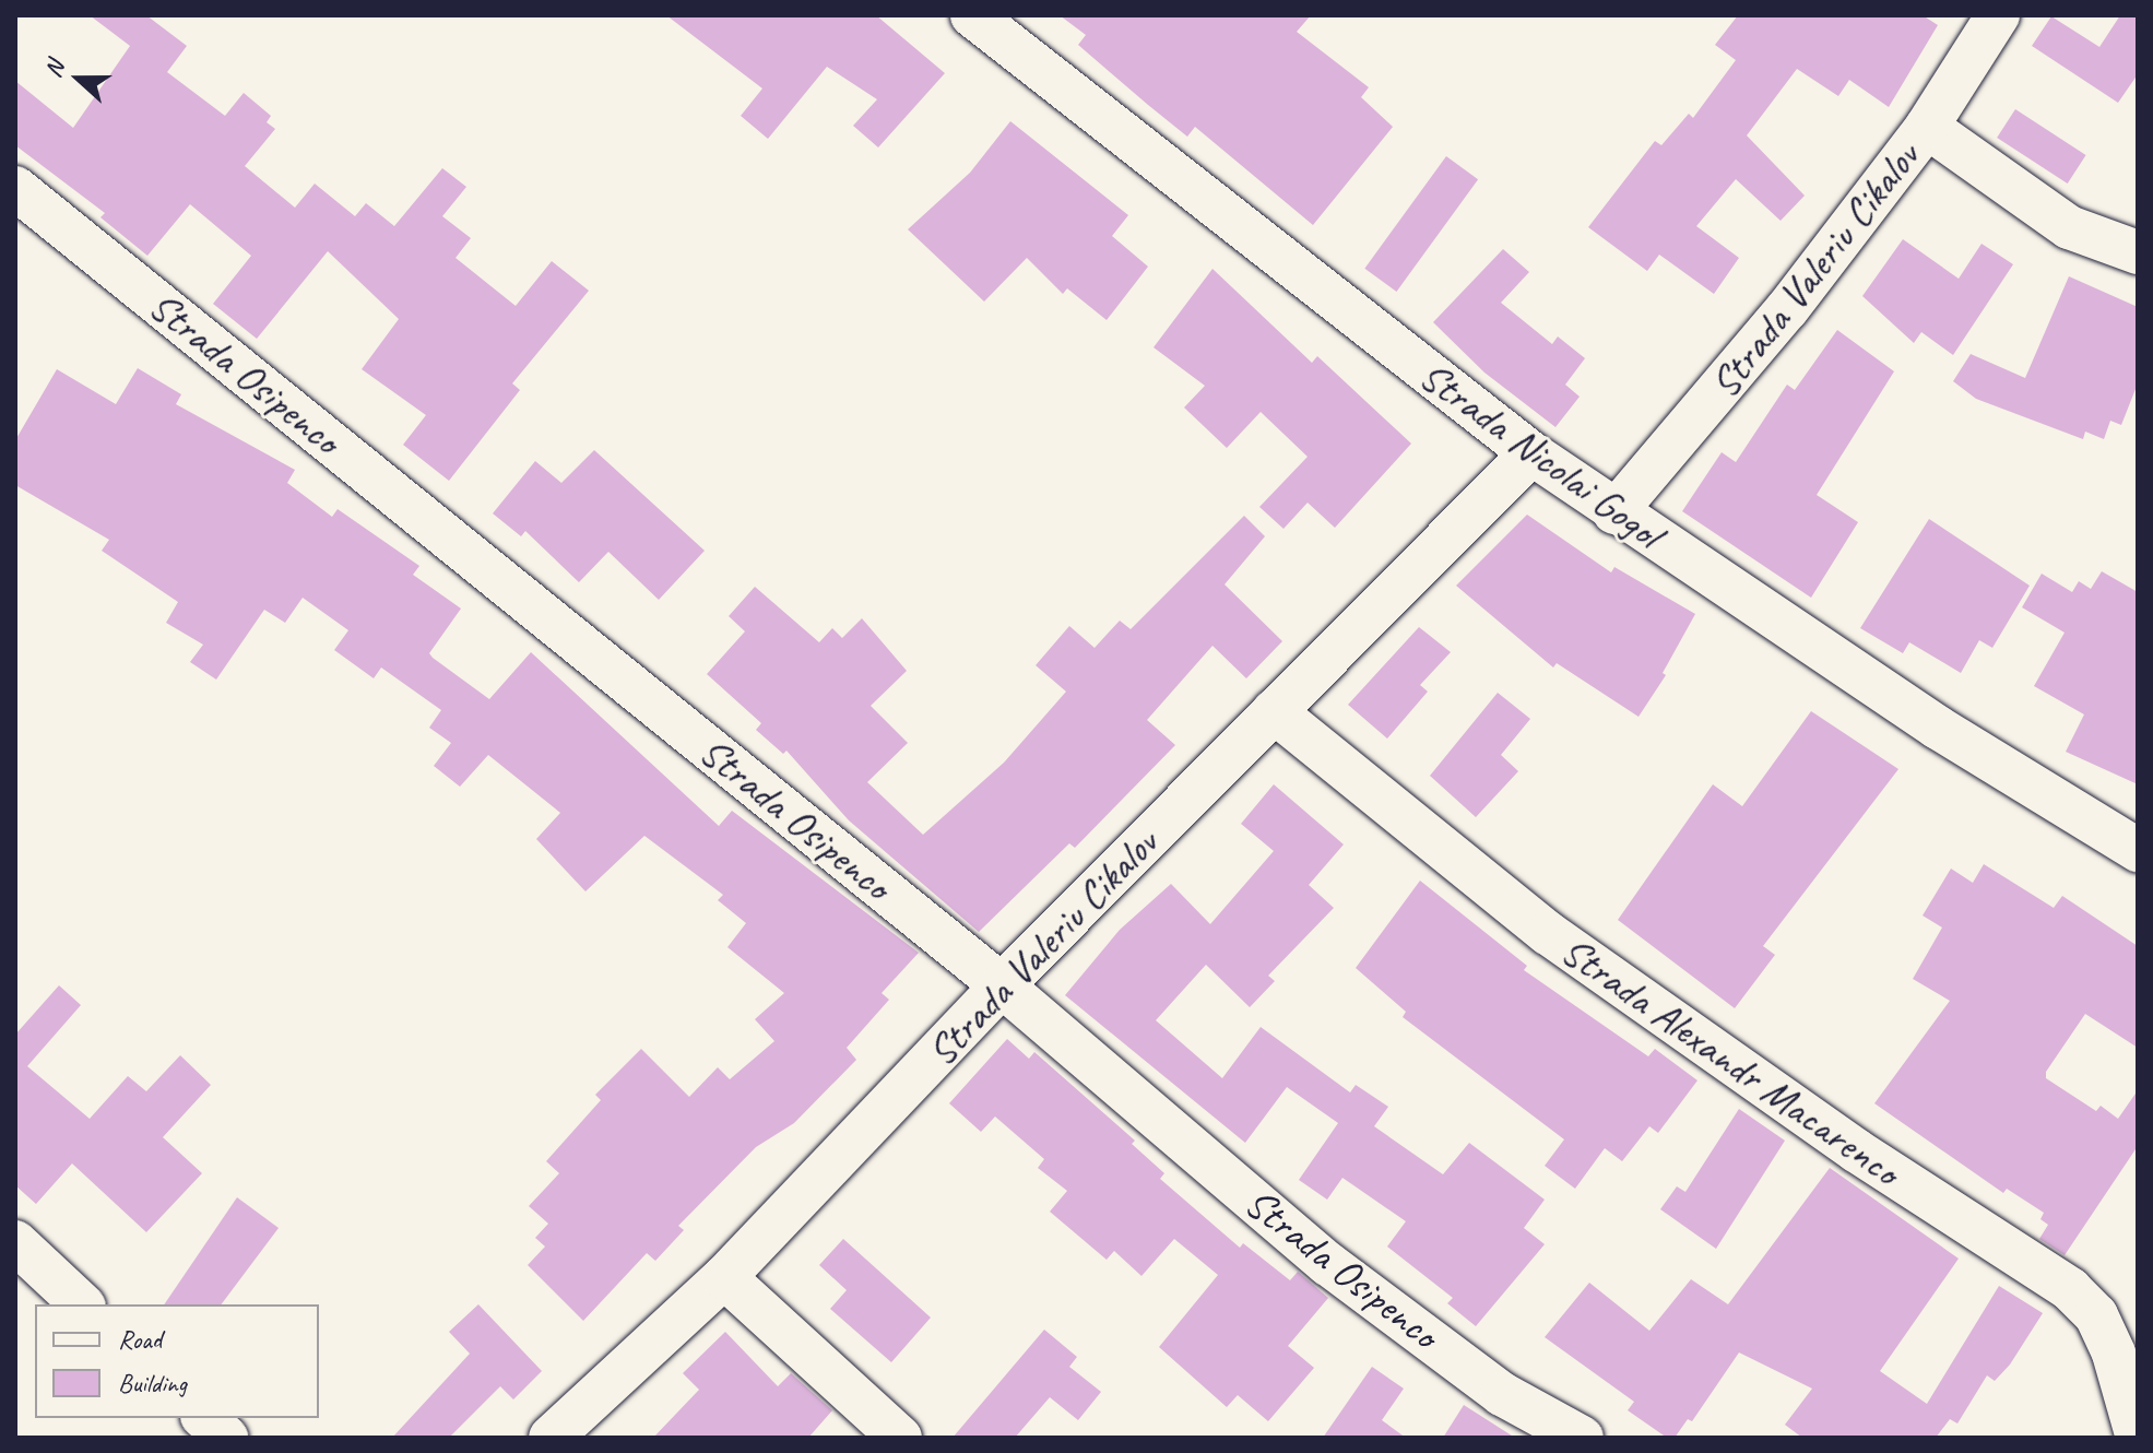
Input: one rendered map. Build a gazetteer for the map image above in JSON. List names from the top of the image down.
{
  "streets": {
    "street": [
      "Strada Valeriu Cikalov",
      "Strada Osipenco",
      "Strada Nicolai Gogol",
      "Strada Alexandr Macarenco"
    ]
  },
  "crossings": [
    ["Strada Valeriu Cikalov", "Strada Osipenco"],
    ["Strada Valeriu Cikalov", "Strada Nicolai Gogol"],
    ["Strada Valeriu Cikalov", "Strada Alexandr Macarenco"]
  ],
  "legend": ["Road", "Building"],
  "north": "left"
}
